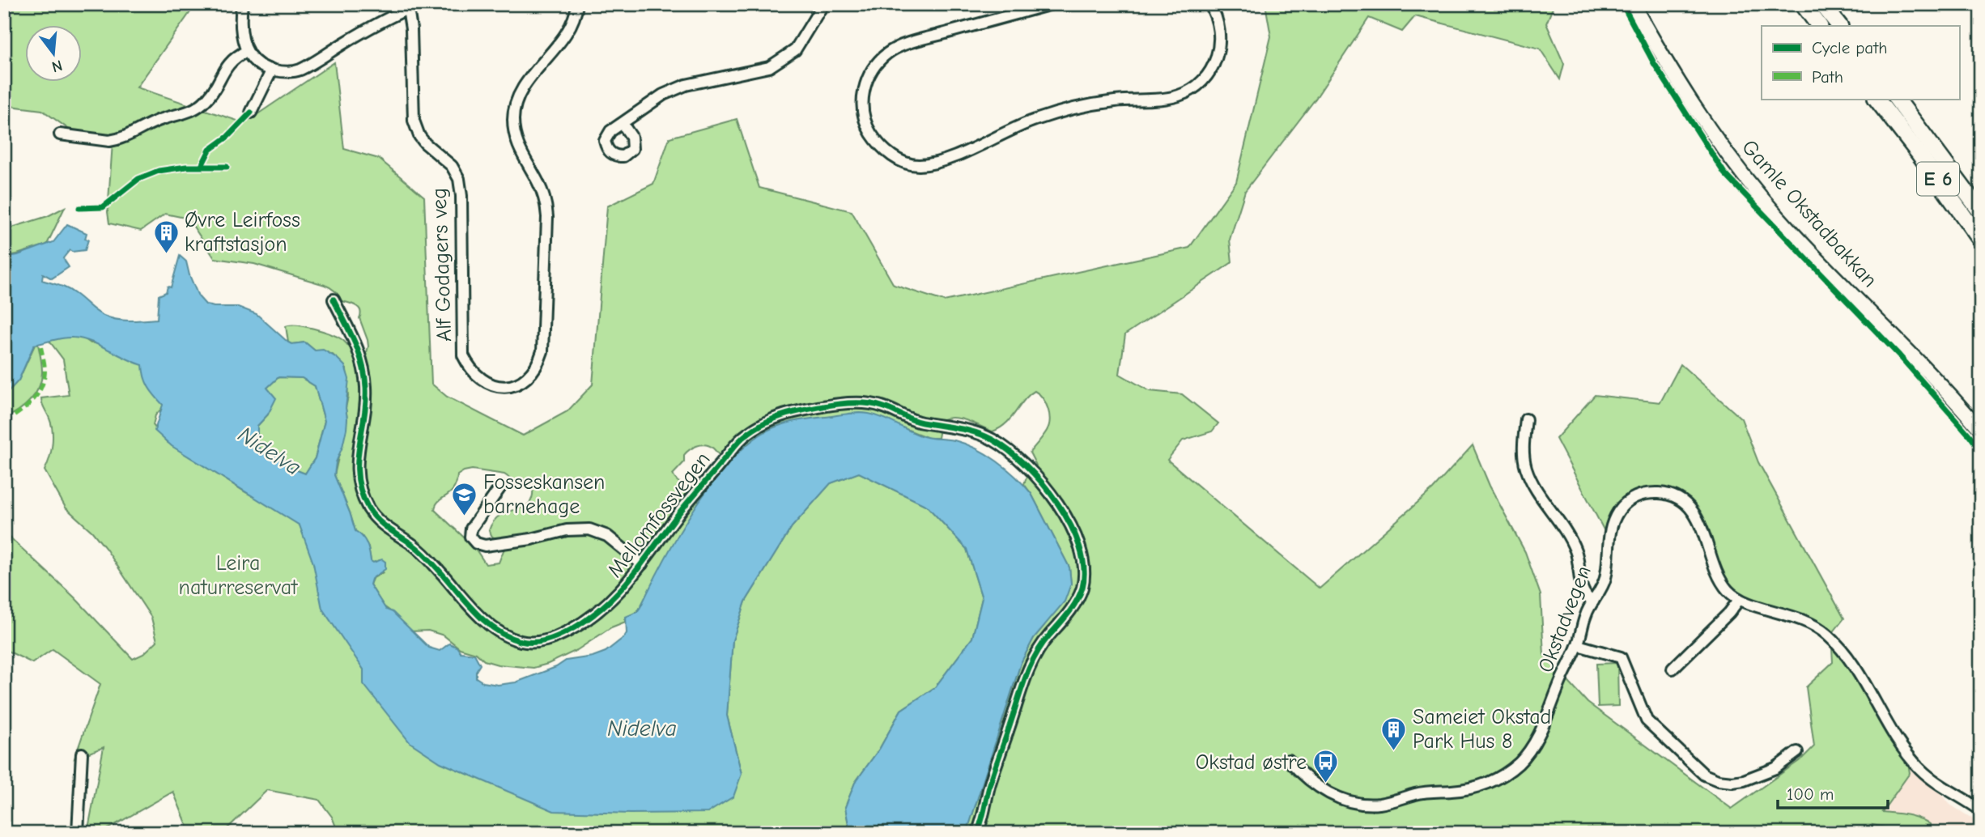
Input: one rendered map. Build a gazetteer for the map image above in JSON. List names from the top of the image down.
{
  "streets": {
    "highway": ["E 6"],
    "main road": ["Gamle Okstadbakkan"],
    "street": ["Alf Godagers veg", "Mellomfossvegen", "Okstadvegen"]
  },
  "water": ["Nidelva"],
  "parks": ["Leira naturreservat"],
  "places": {
    "building": ["Øvre Leirfoss kraftstasjon", "Sameiet Okstad Park Hus 8"],
    "school or university": ["Fosseskansen barnehage"],
    "bus stop": ["Okstad østre"]
  },
  "legend": ["Cycle path", "Path"],
  "scale_bar": "100 m",
  "north": "bottom"
}
